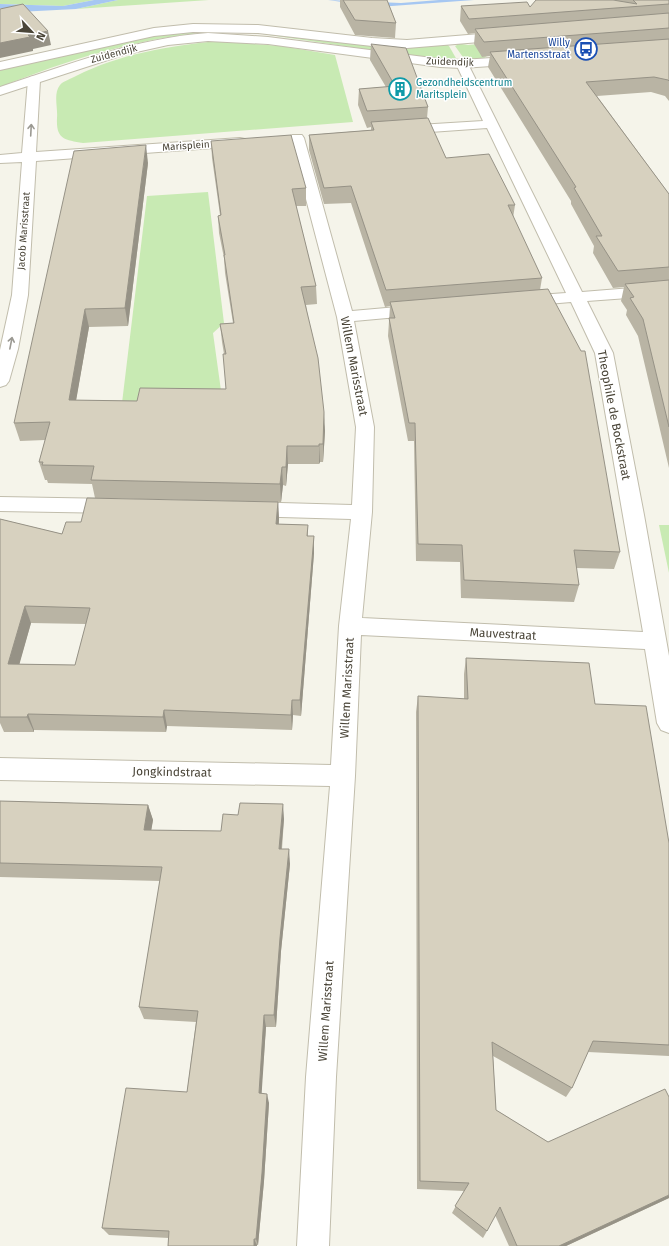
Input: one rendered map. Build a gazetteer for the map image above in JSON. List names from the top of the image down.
{
  "streets": {
    "street": [
      "Zuidendijk",
      "Marisplein",
      "Jacob Marisstraat",
      "Willem Marisstraat",
      "Theophile de Bockstraat",
      "Mauvestraat",
      "Jongkindstraat"
    ]
  },
  "crossings": [
    ["Zuidendijk", "Jacob Marisstraat"],
    ["Zuidendijk", "Theophile de Bockstraat"],
    ["Marisplein", "Jacob Marisstraat"],
    ["Willem Marisstraat", "Mauvestraat"],
    ["Willem Marisstraat", "Jongkindstraat"],
    ["Theophile de Bockstraat", "Mauvestraat"]
  ],
  "one_way": ["Jacob Marisstraat"],
  "places": {
    "bus stop": ["Willy Martensstraat"],
    "building": ["Gezondheidscentrum Maritsplein"]
  },
  "north": "bottom right"
}
